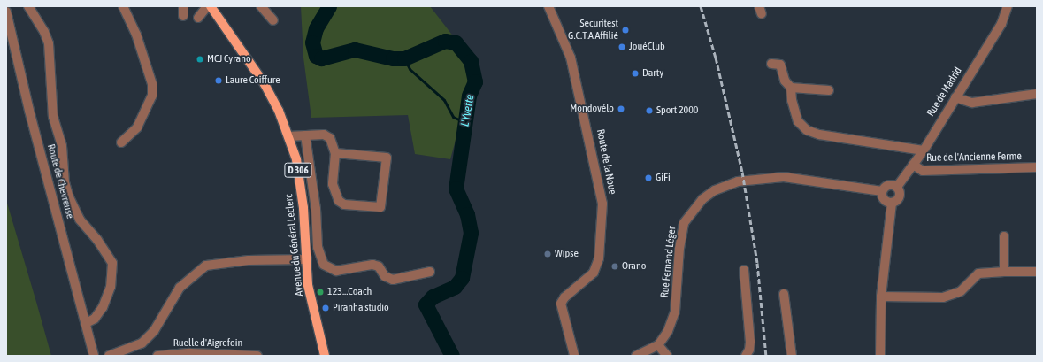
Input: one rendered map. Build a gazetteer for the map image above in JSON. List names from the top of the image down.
{
  "streets": {
    "main road": ["D 306", "Avenue du Général Leclerc"],
    "street": [
      "Rue de Madrid",
      "Rue de l'Ancienne Ferme",
      "Route de la Noue",
      "Route de Chevreuse",
      "Rue Fernand Léger",
      "Ruelle d'Aigrefoin"
    ]
  },
  "crossings": [
    ["Rue de Madrid", "Rue de l'Ancienne Ferme"],
    ["Rue de Madrid", "Rue Fernand Léger"]
  ],
  "water": ["L'Yvette"],
  "places": [
    "Securitest G.C.T.A Affilié",
    "JouéClub",
    "MCJ Cyrano",
    "Darty",
    "Laure Coiffure",
    "Mondovélo",
    "Sport 2000",
    "GiFi",
    "Wipse",
    "Orano",
    "123...Coach",
    "Piranha studio"
  ]
}
